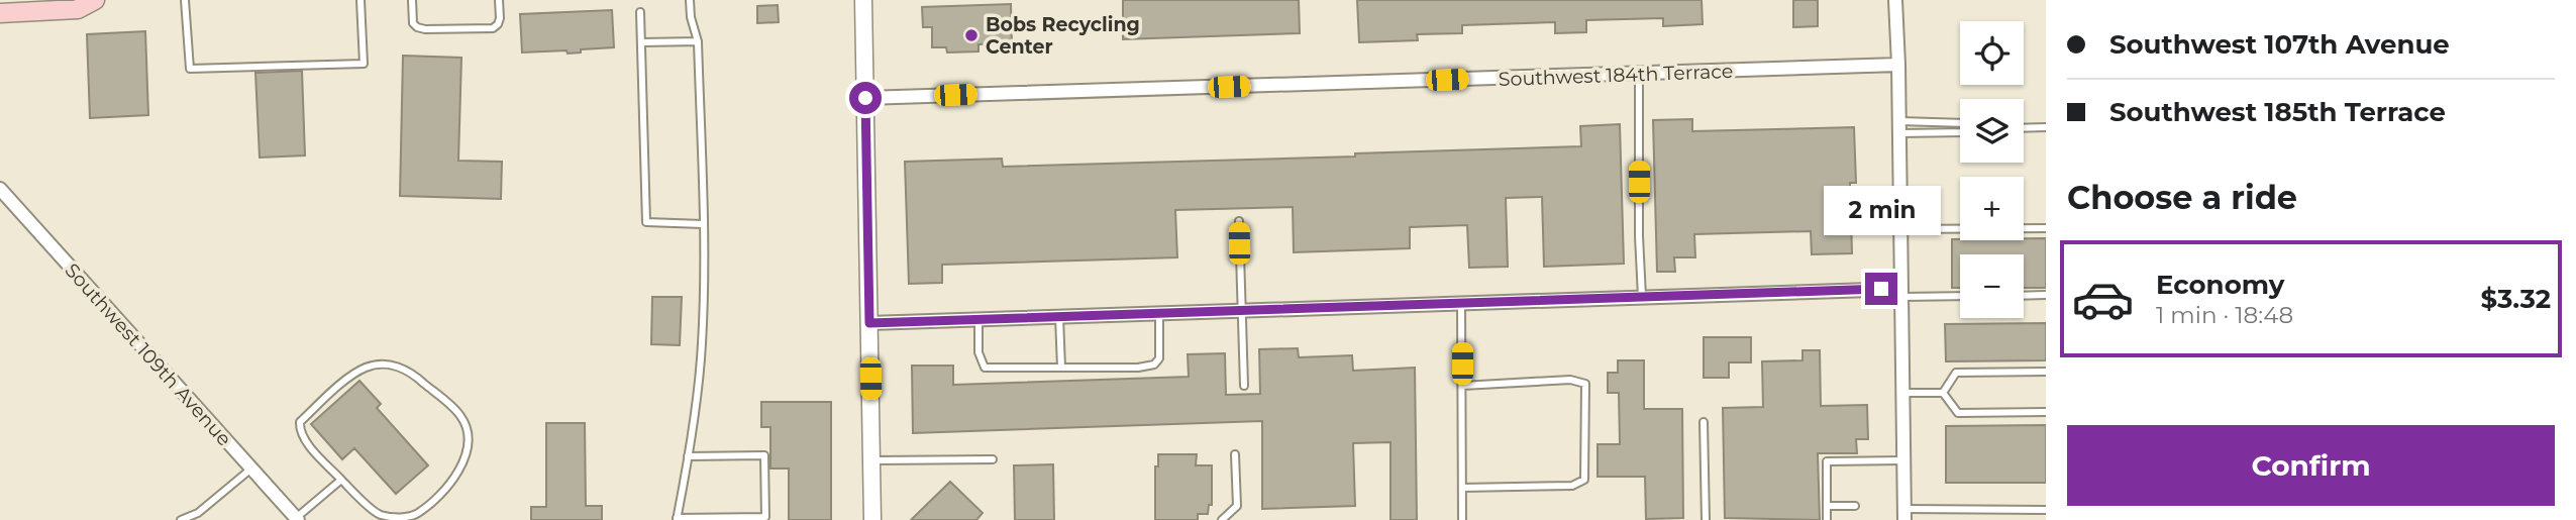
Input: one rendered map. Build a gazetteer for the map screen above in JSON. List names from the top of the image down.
{
  "streets": {
    "street": ["Southwest 184th Terrace", "Southwest 109th Avenue"]
  },
  "places": ["Bobs Recycling Center"],
  "page": {
    "banner": ["Southwest 107th Avenue", "Southwest 185th Terrace"],
    "map_buttons": ["+", "−"],
    "heading": "Choose a ride",
    "bubble": "2 min",
    "list": [
      {
        "name": "Economy",
        "note": "1 min · 18:48",
        "value": "$3.32"
      }
    ],
    "buttons": "Confirm"
  }
}
